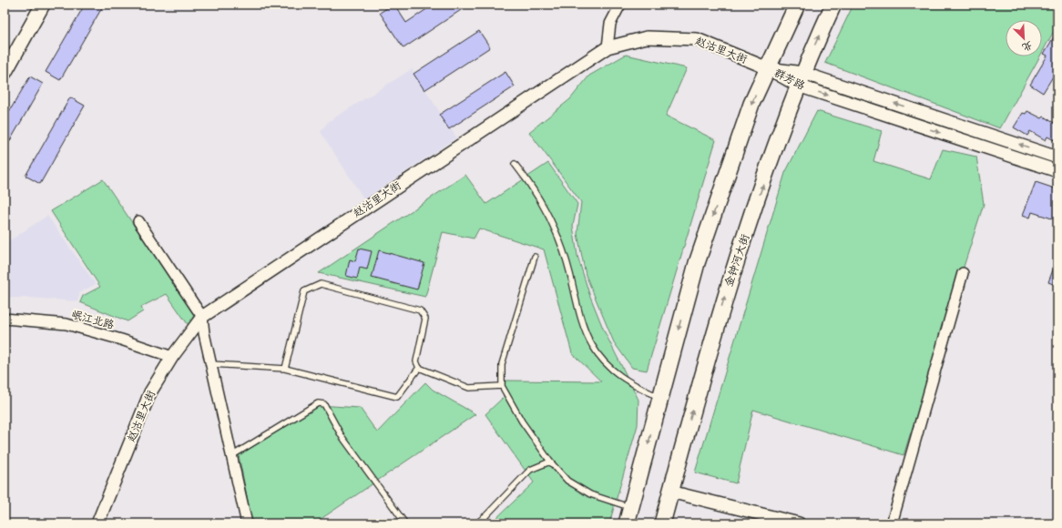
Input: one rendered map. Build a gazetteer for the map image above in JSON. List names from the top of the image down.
{
  "streets": {
    "main road": ["金钟河大街"],
    "street": ["赵沽里大街", "群芳路", "岷江北路"]
  },
  "crossings": [
    ["赵沽里大街", "群芳路"],
    ["赵沽里大街", "岷江北路"],
    ["群芳路", "金钟河大街"]
  ],
  "north": "bottom right"
}
